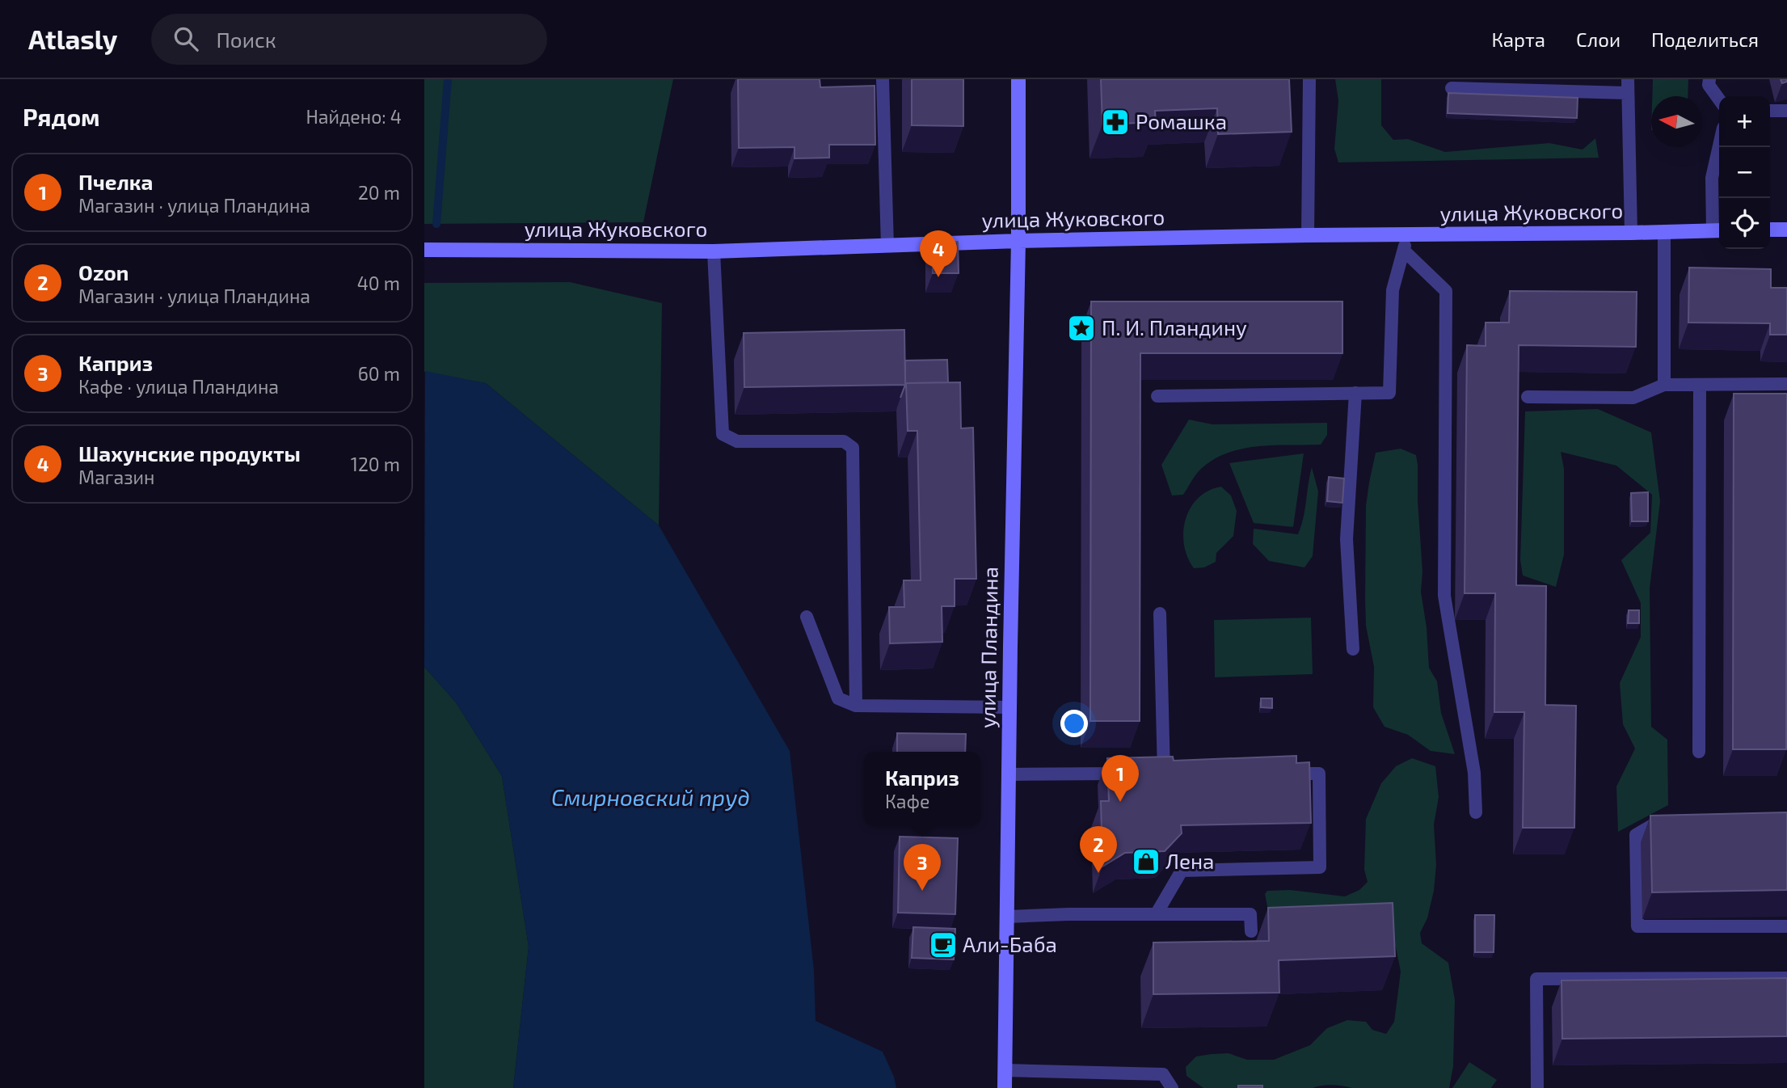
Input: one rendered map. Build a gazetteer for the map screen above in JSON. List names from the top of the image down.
{
  "streets": {
    "street": ["улица Жуковского", "улица Пландина"]
  },
  "crossings": [
    ["улица Жуковского", "улица Пландина"]
  ],
  "water": ["Смирновский пруд"],
  "places": {
    "pharmacy": ["Ромашка"],
    "place": ["П. И. Пландину"],
    "shop": ["Лена"],
    "cafe": ["Али-Баба"]
  },
  "north": "left",
  "page": {
    "header": "Atlasly",
    "search": "Поиск",
    "nav": ["Карта", "Слои", "Поделиться"],
    "heading": ["Рядом", "Найдено: 4"],
    "map_buttons": ["+", "−"],
    "list": [
      {
        "mark": "1",
        "name": "Пчелка",
        "note": "Магазин · улица Пландина",
        "value": "20 m"
      },
      {
        "mark": "2",
        "name": "Ozon",
        "note": "Магазин · улица Пландина",
        "value": "40 m"
      },
      {
        "mark": "3",
        "name": "Каприз",
        "note": "Кафе · улица Пландина",
        "value": "60 m"
      },
      {
        "mark": "4",
        "name": "Шахунские продукты",
        "note": "Магазин",
        "value": "120 m"
      }
    ],
    "pins": [
      "4",
      "1",
      "2",
      "3"
    ],
    "popup": ["Каприз", "Кафе"]
  }
}
